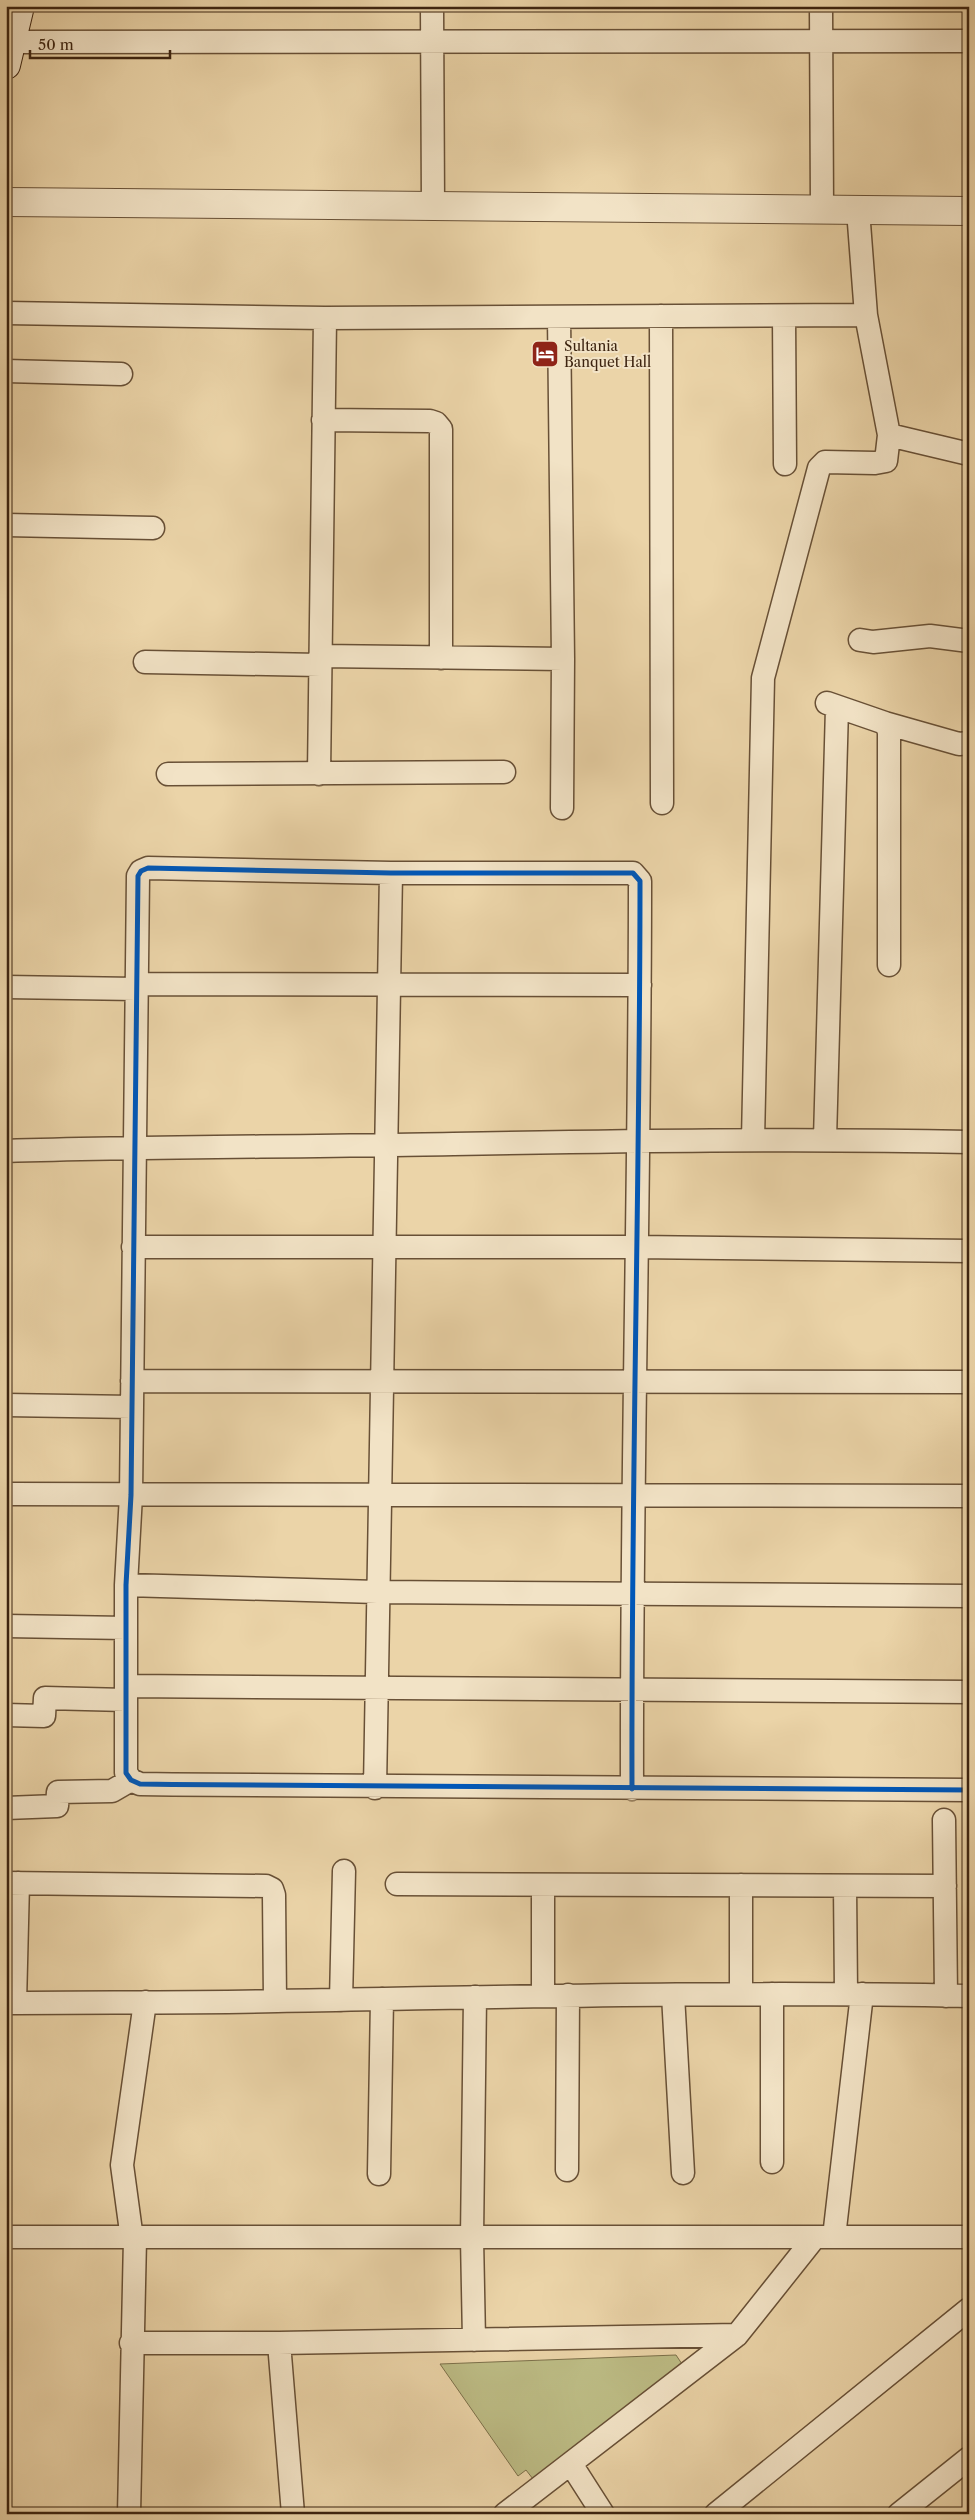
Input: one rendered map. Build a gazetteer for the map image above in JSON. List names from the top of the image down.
{
  "places": {
    "hotel": ["Sultania Banquet Hall"]
  },
  "scale_bar": "50 m"
}
